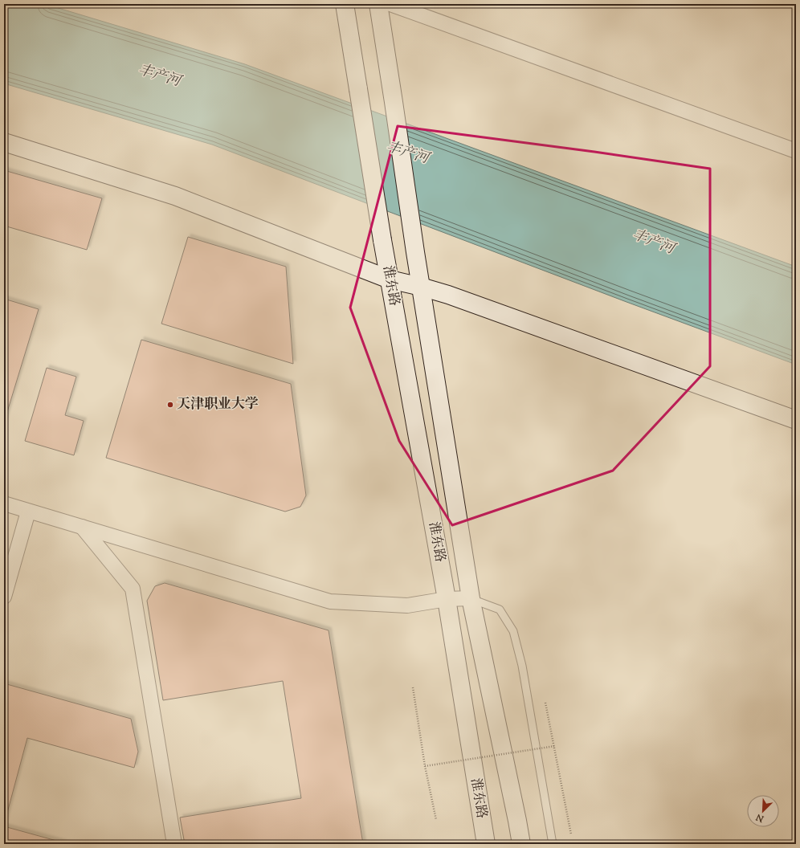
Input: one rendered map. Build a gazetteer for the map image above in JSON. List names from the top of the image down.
{
  "streets": {
    "main road": ["淮东路"]
  },
  "water": ["丰产河"],
  "places": ["天津职业大学"],
  "north": "bottom left"
}
